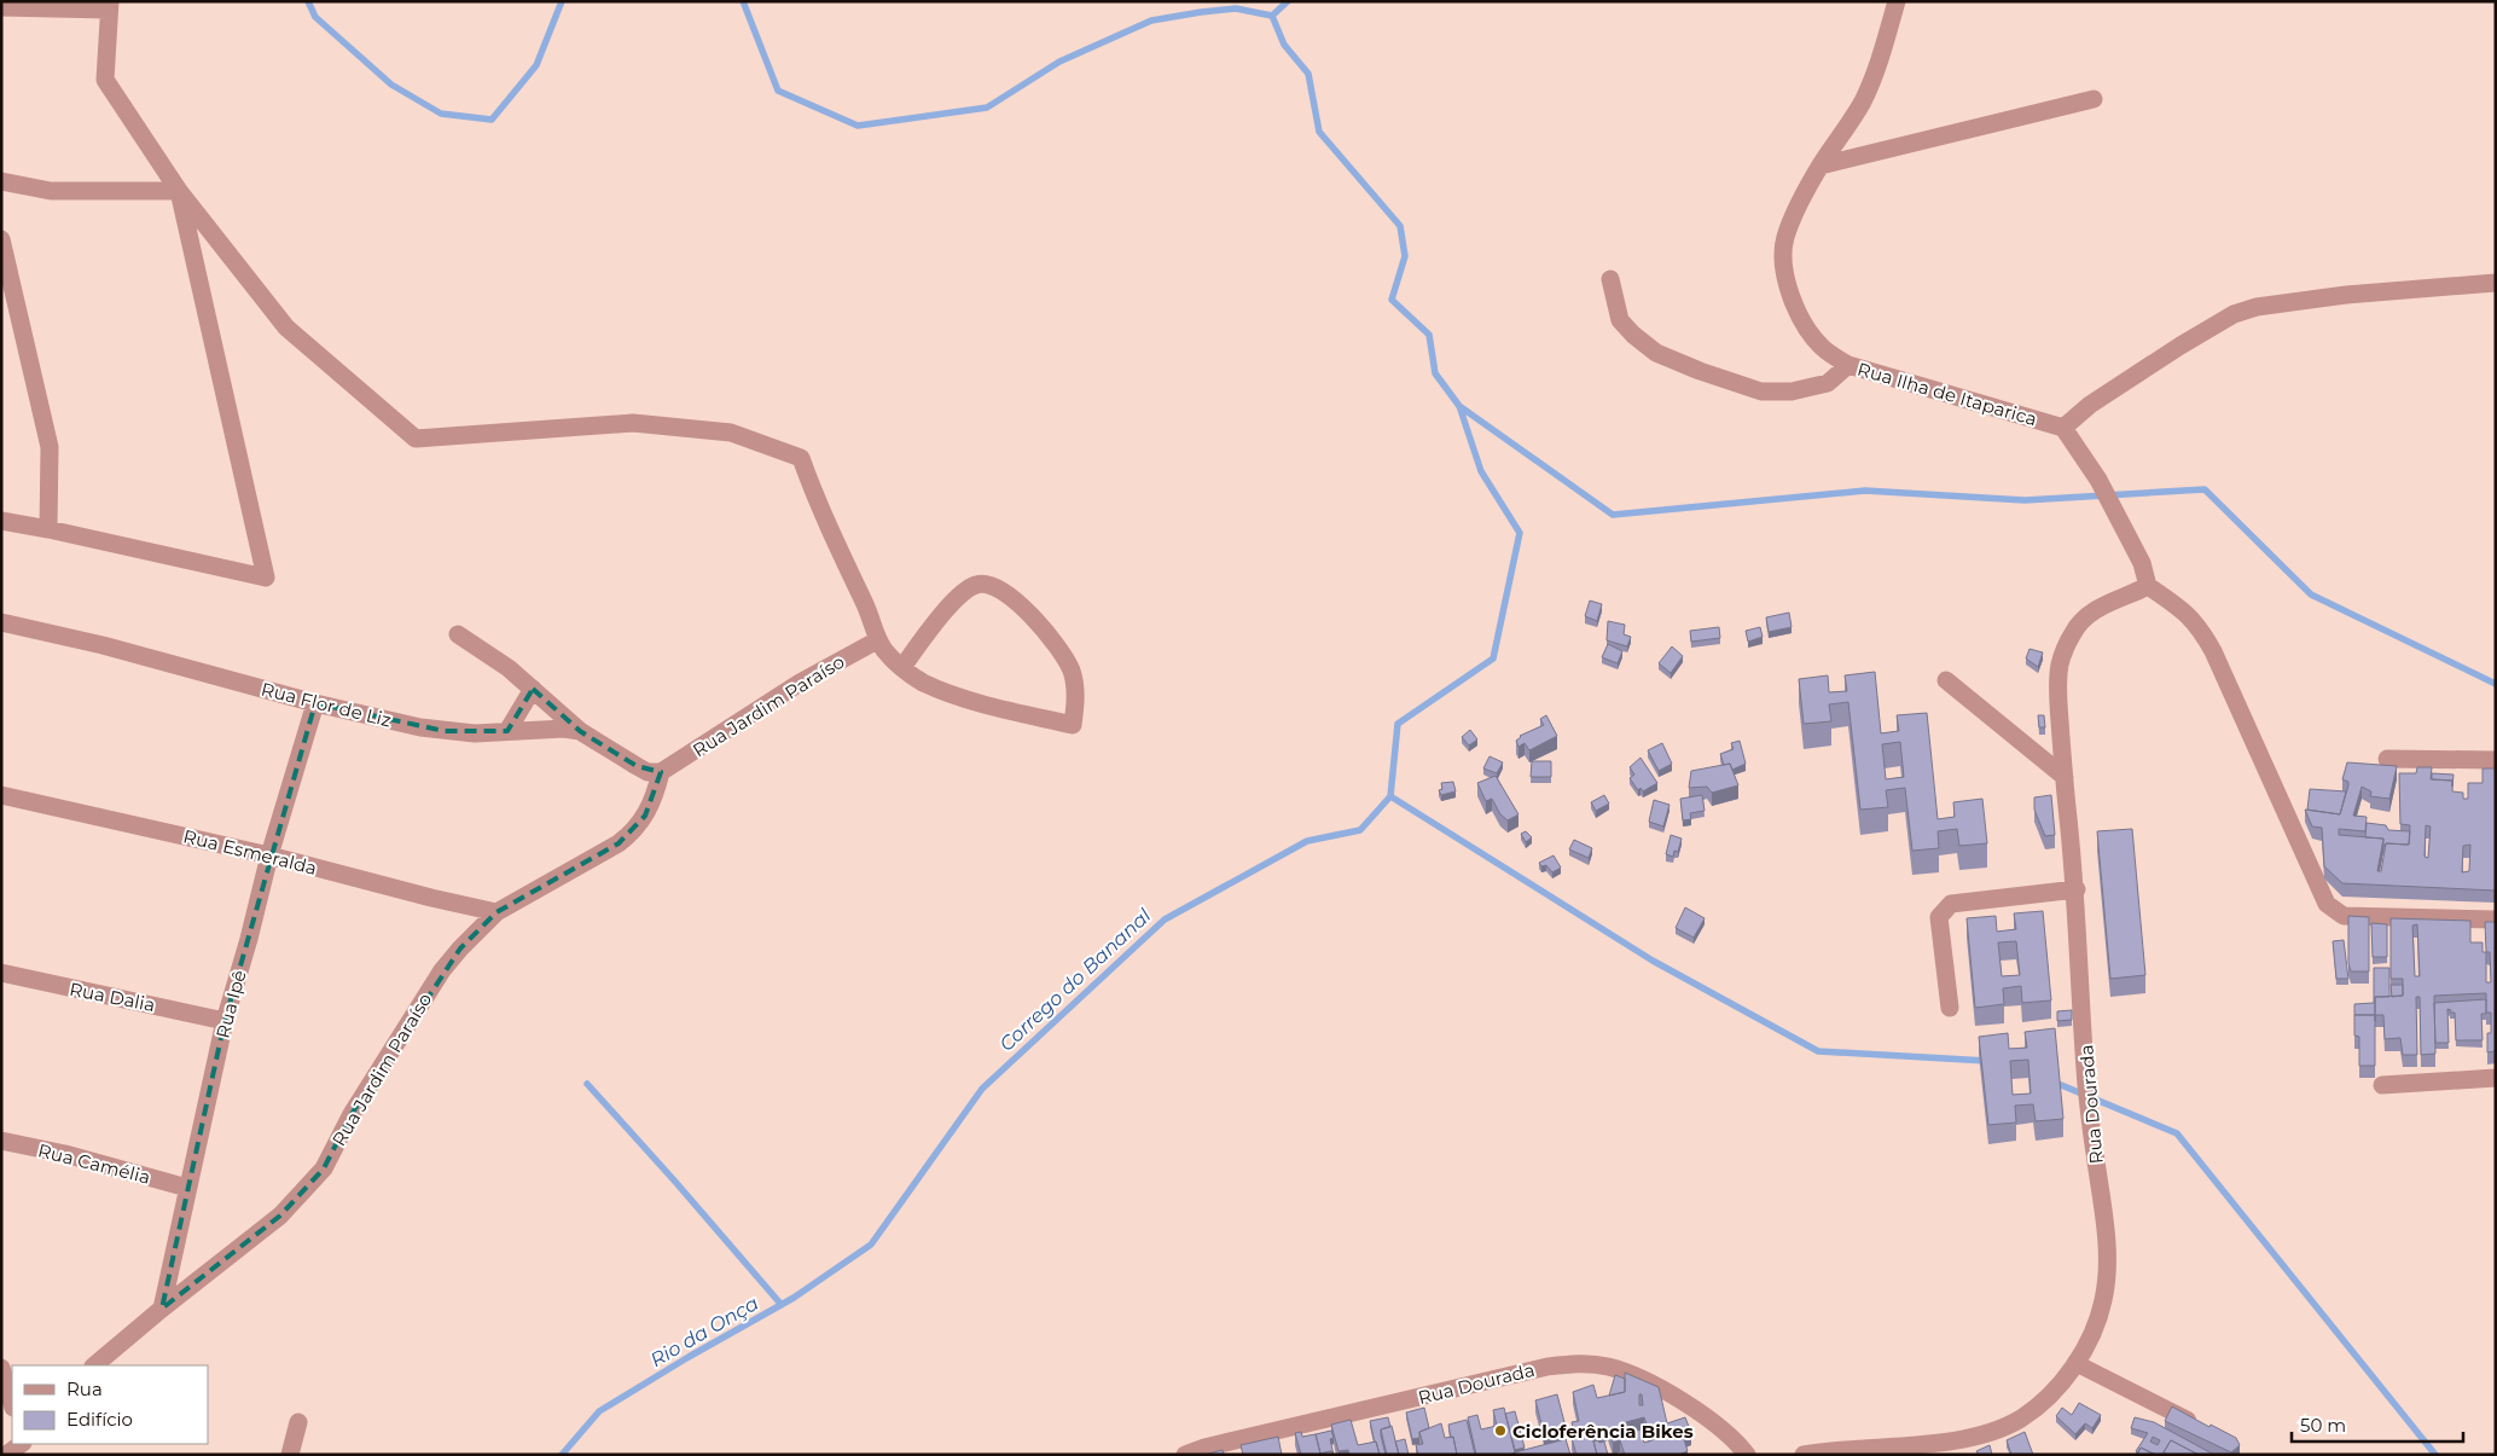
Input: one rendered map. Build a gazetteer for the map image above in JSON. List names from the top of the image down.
{
  "streets": {
    "street": [
      "Rua Ilha de Itaparica",
      "Rua Flor de Liz",
      "Rua Jardim Paraíso",
      "Rua Esmeralda",
      "Rua Dalia",
      "Rua Ipê",
      "Rua Dourada",
      "Rua Camélia"
    ]
  },
  "crossings": [
    ["Rua Flor de Liz", "Rua Jardim Paraíso"],
    ["Rua Flor de Liz", "Rua Ipê"],
    ["Rua Jardim Paraíso", "Rua Esmeralda"],
    ["Rua Jardim Paraíso", "Rua Ipê"],
    ["Rua Esmeralda", "Rua Ipê"],
    ["Rua Dalia", "Rua Ipê"],
    ["Rua Ipê", "Rua Camélia"]
  ],
  "water": ["Corrego do Bananal", "Rio da Onça"],
  "places": ["Cicloferência Bikes"],
  "legend": ["Rua", "Edifício"],
  "scale_bar": "50 m"
}
